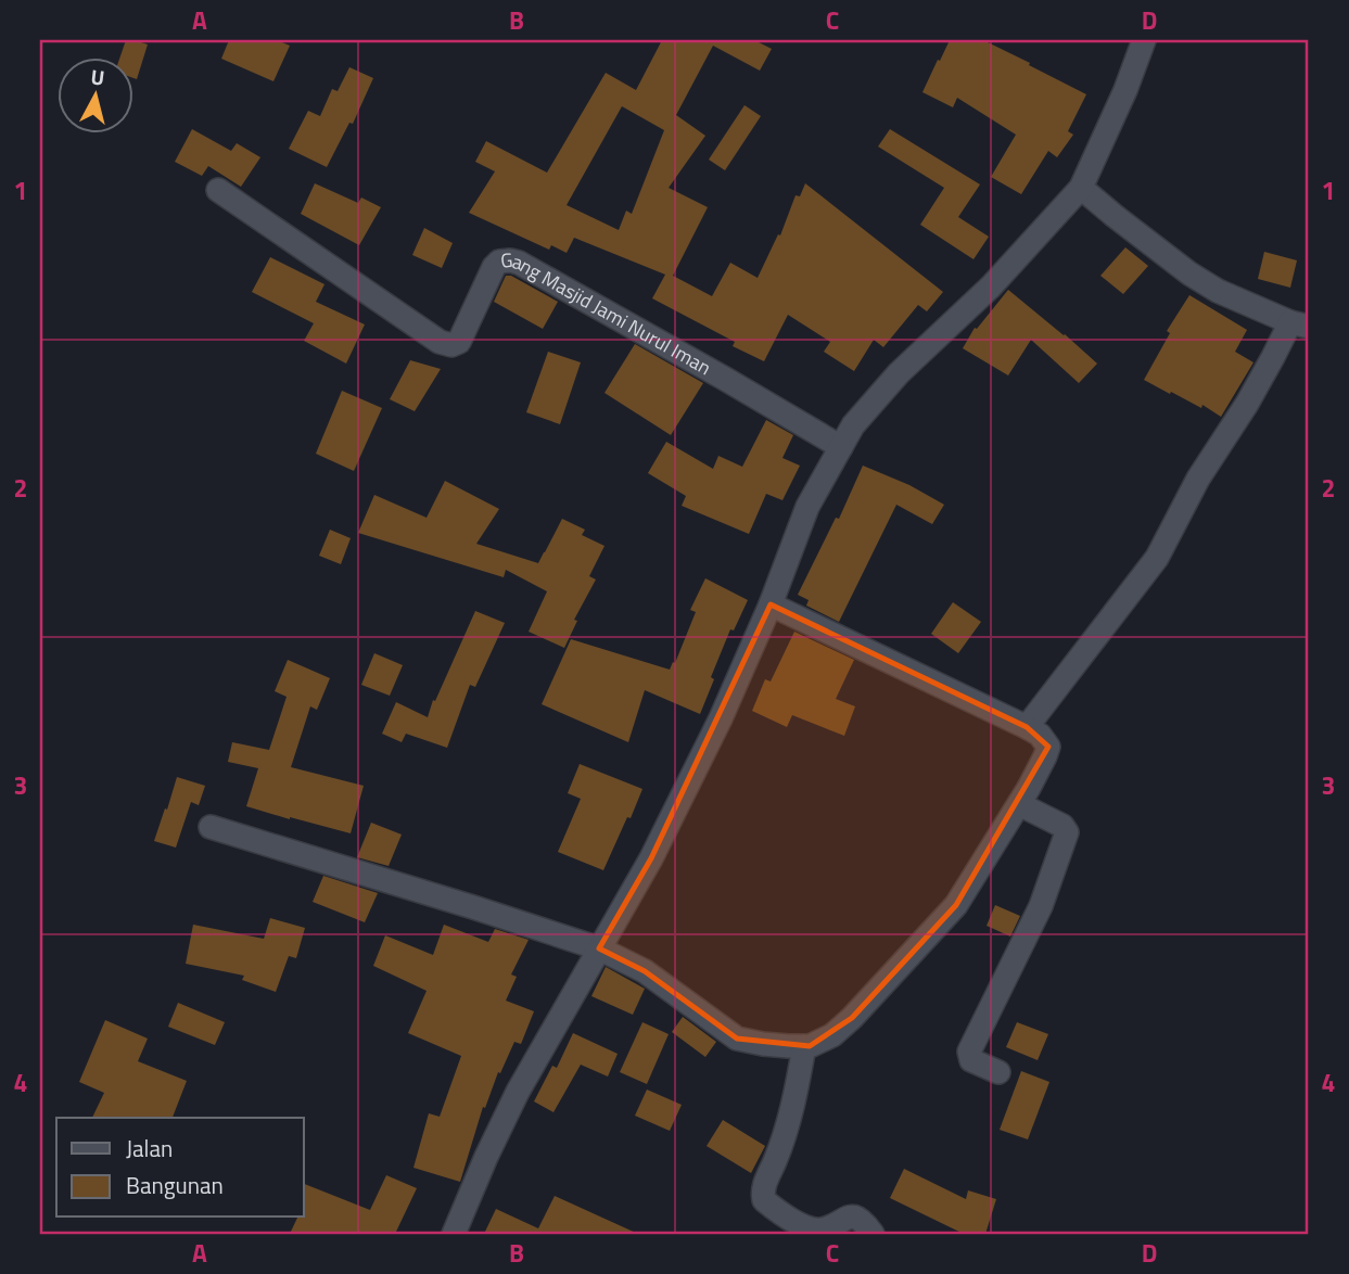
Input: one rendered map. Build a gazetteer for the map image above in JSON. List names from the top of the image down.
{
  "streets": {
    "street": ["Gang Masjid Jami Nurul Iman"]
  },
  "legend": ["Jalan", "Bangunan"],
  "north": "top",
  "grid": {
    "columns": [
      "A",
      "B",
      "C",
      "D"
    ],
    "rows": [
      "1",
      "2",
      "3",
      "4"
    ]
  }
}
